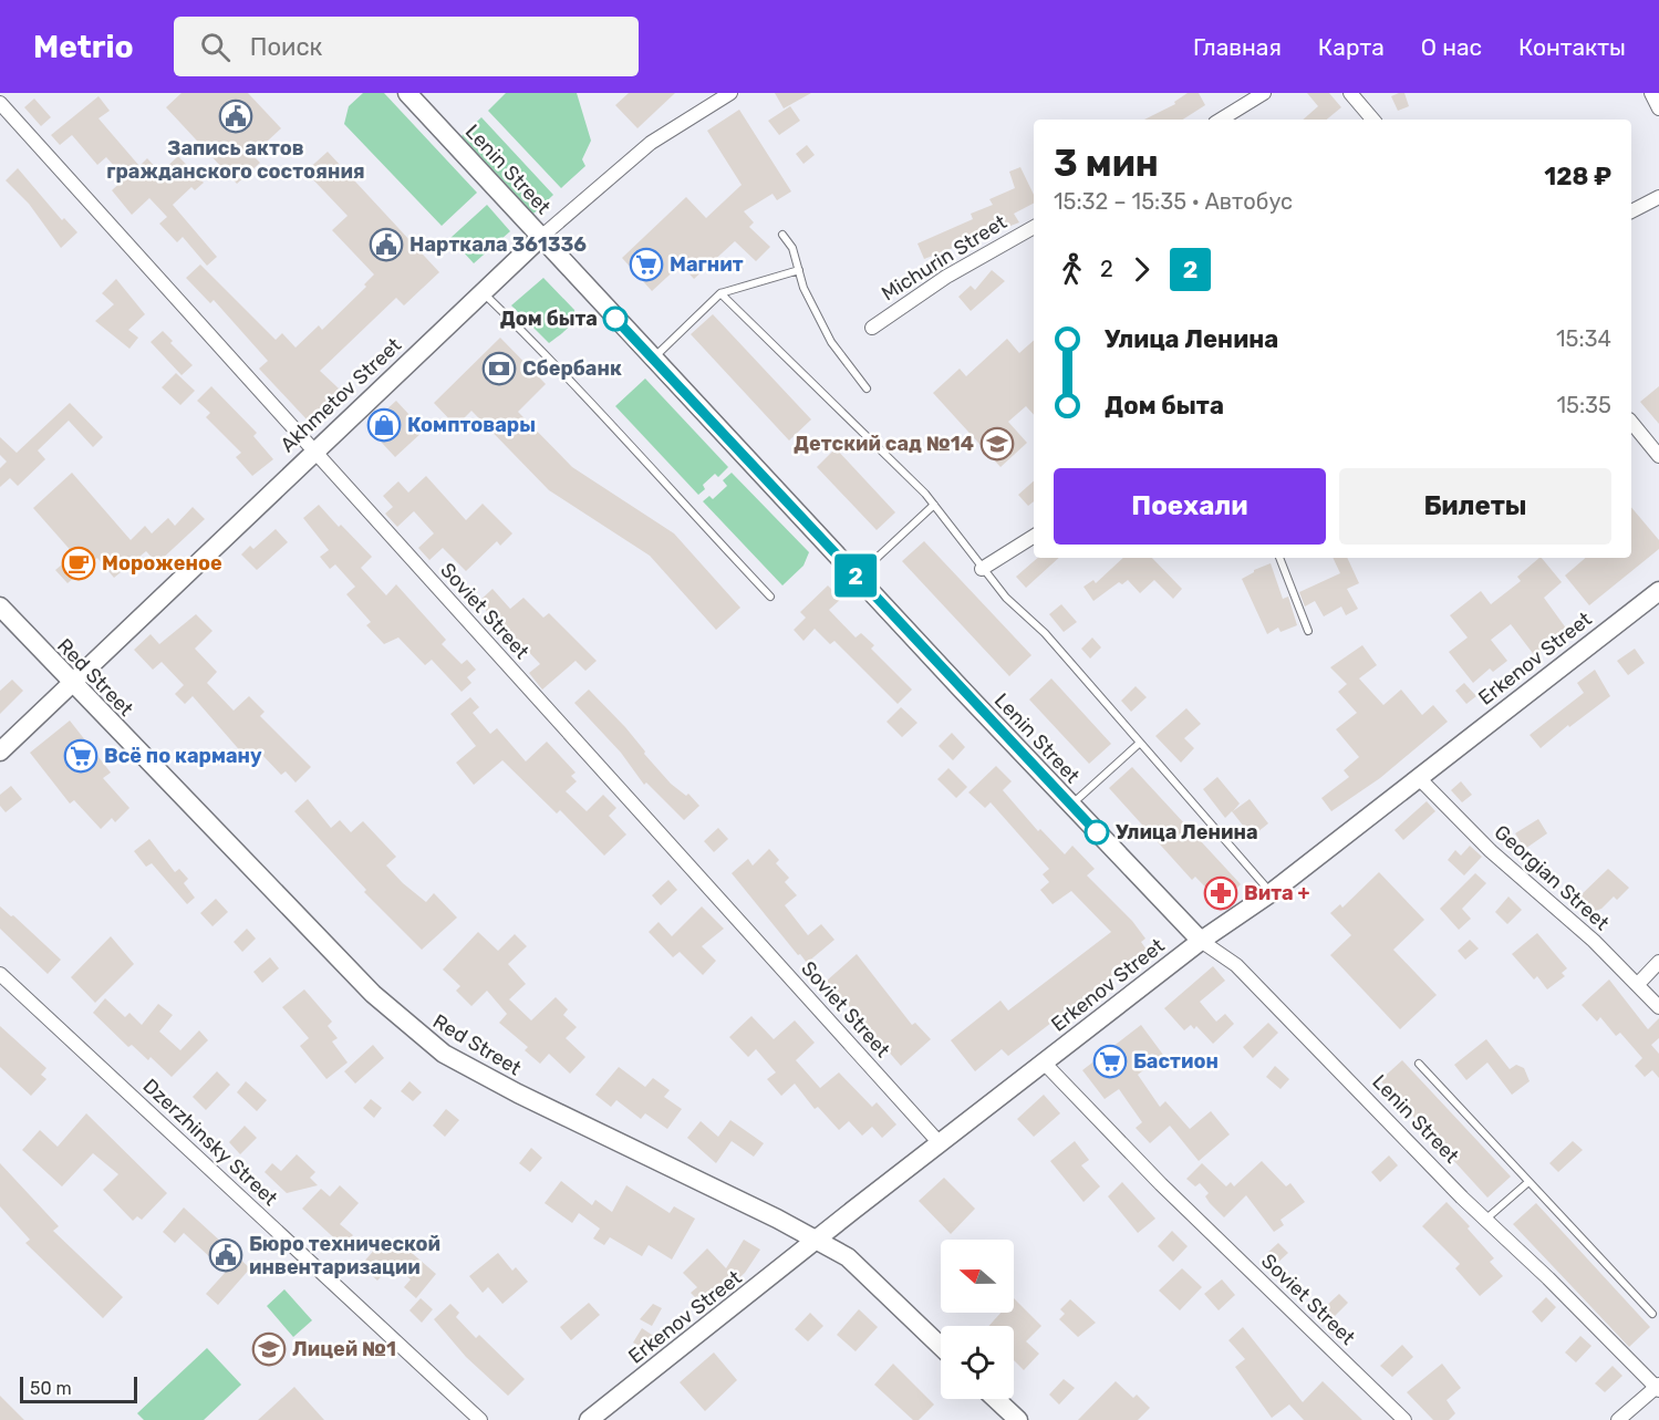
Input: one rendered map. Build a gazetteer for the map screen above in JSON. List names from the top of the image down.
{
  "streets": {
    "street": [
      "Lenin Street",
      "Michurin Street",
      "Akhmetov Street",
      "Soviet Street",
      "Erkenov Street",
      "Red Street",
      "Georgian Street",
      "Dzerzhinsky Street"
    ]
  },
  "crossings": [
    ["Lenin Street", "Akhmetov Street"],
    ["Lenin Street", "Erkenov Street"],
    ["Akhmetov Street", "Soviet Street"],
    ["Akhmetov Street", "Red Street"],
    ["Soviet Street", "Erkenov Street"],
    ["Erkenov Street", "Red Street"],
    ["Erkenov Street", "Georgian Street"]
  ],
  "places": {
    "public building": ["Запись актов гражданского состояния", "Нарткала 361336", "Бюро технической инвентаризации"],
    "supermarket": ["Магнит", "Всё по карману", "Бастион"],
    "other": ["Дом быта", "Улица Ленина"],
    "bank": ["Сбербанк"],
    "shop": ["Комптовары"],
    "school or university": ["Детский сад №14", "Лицей №1"],
    "cafe": ["Мороженое"],
    "pharmacy": ["Вита +"]
  },
  "lines": ["bus line 2"],
  "scale_bar": "50 m",
  "north": "left",
  "page": {
    "header": "Metrio",
    "search": "Поиск",
    "nav": [
      "Главная",
      "Карта",
      "О нас",
      "Контакты"
    ],
    "on_map": "2",
    "heading": ["3 мин", "15:32 – 15:35 · Автобус", "128 ₽"],
    "legs": ["2", "2"],
    "list": [
      {
        "name": "Улица Ленина",
        "value": "15:34"
      },
      {
        "name": "Дом быта",
        "value": "15:35"
      }
    ],
    "buttons": ["Поехали", "Билеты"],
    "scale": "50 m"
  }
}
